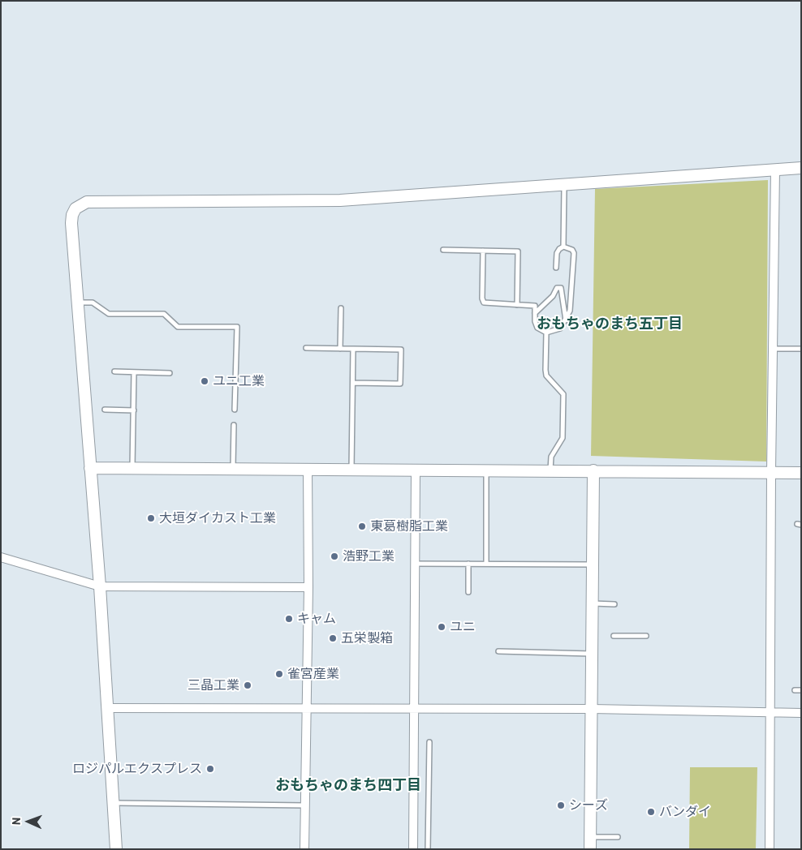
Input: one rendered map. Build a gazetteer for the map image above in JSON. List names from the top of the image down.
{
  "districts": ["おもちゃのまち五丁目", "おもちゃのまち四丁目"],
  "places": [
    "ユニ工業",
    "大垣ダイカスト工業",
    "東葛樹脂工業",
    "浩野工業",
    "キャム",
    "ユニ",
    "五栄製箱",
    "雀宮産業",
    "三晶工業",
    "ロジパルエクスプレス",
    "シーズ",
    "バンダイ"
  ],
  "north": "left"
}
